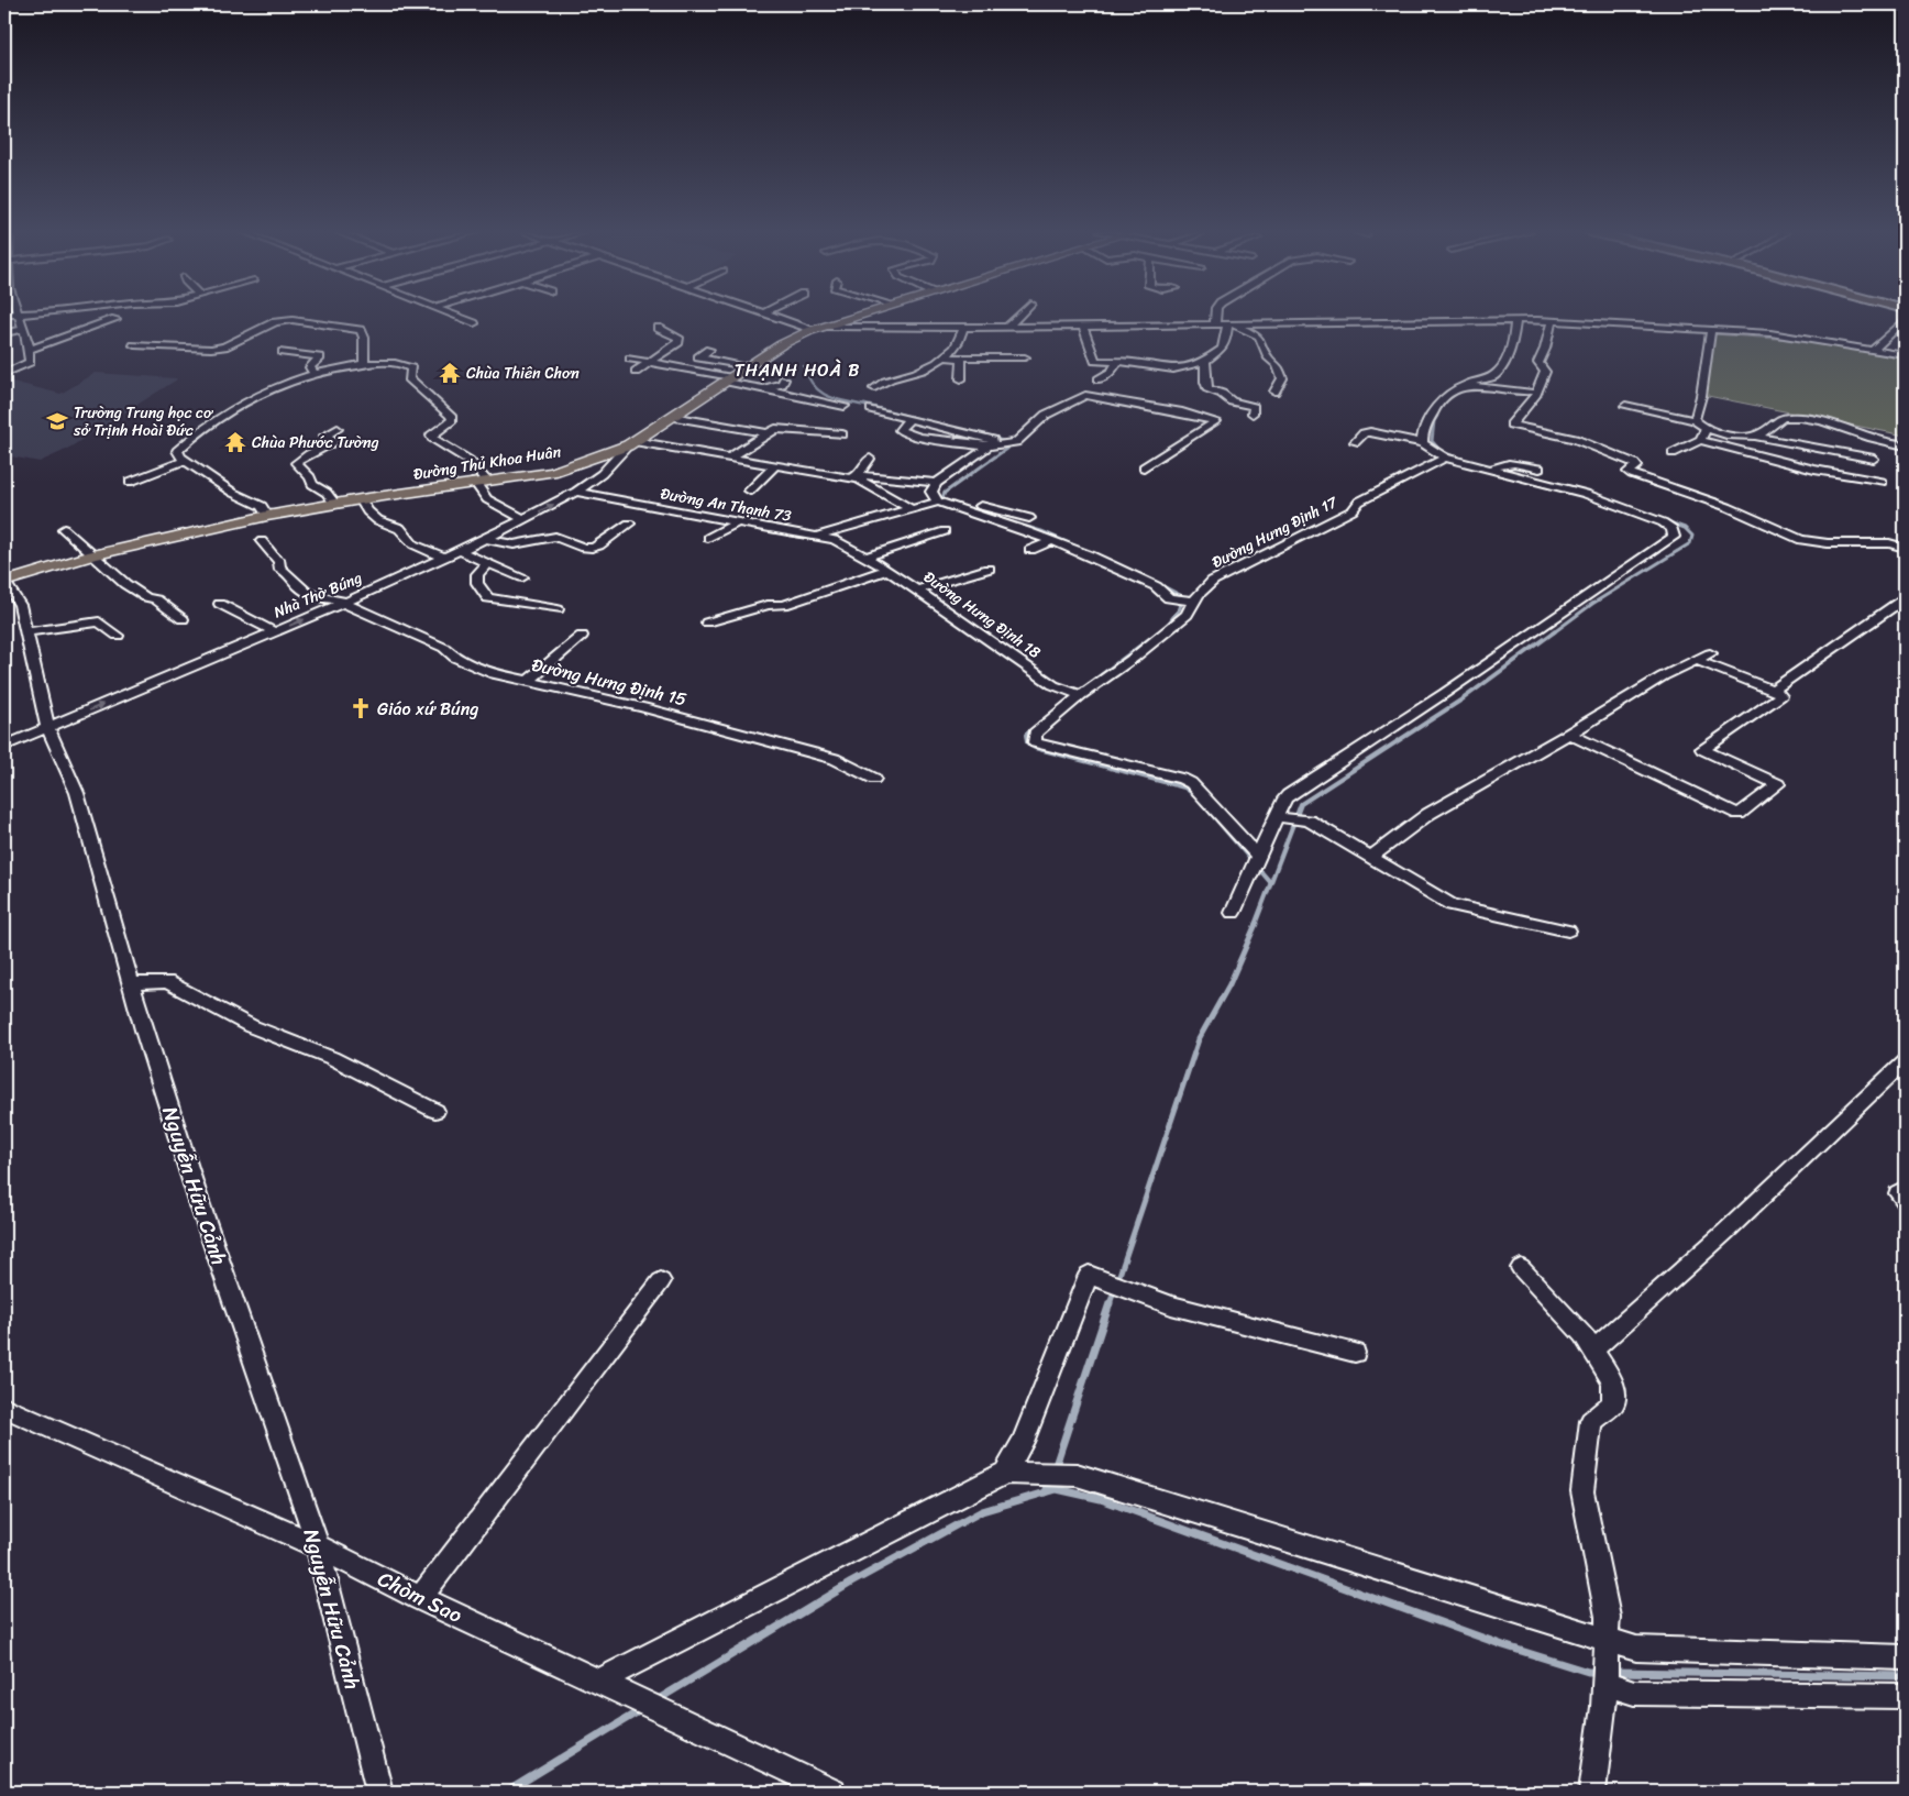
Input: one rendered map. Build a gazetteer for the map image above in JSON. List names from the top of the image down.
{
  "streets": {
    "main road": ["Đường Thủ Khoa Huân"],
    "street": [
      "Đường An Thạnh 73",
      "Đường Hưng Định 17",
      "Nhà Thờ Búng",
      "Đường Hưng Định 18",
      "Đường Hưng Định 15",
      "Nguyễn Hữu Cảnh",
      "Chòm Sao"
    ]
  },
  "crossings": [
    ["Đường Thủ Khoa Huân", "Nhà Thờ Búng"],
    ["Đường Thủ Khoa Huân", "Nguyễn Hữu Cảnh"],
    ["Đường An Thạnh 73", "Nhà Thờ Búng"],
    ["Đường An Thạnh 73", "Đường Hưng Định 18"],
    ["Đường Hưng Định 17", "Đường Hưng Định 18"],
    ["Nhà Thờ Búng", "Đường Hưng Định 15"],
    ["Nhà Thờ Búng", "Nguyễn Hữu Cảnh"],
    ["Nguyễn Hữu Cảnh", "Chòm Sao"]
  ],
  "one_way": ["Nhà Thờ Búng"],
  "districts": ["THẠNH HOÀ B"],
  "places": {
    "temple": ["Chùa Thiên Chơn", "Chùa Phước Tường"],
    "school or university": ["Trường Trung học cơ sở Trịnh Hoài Đức"],
    "church": ["Giáo xứ Búng"]
  }
}
